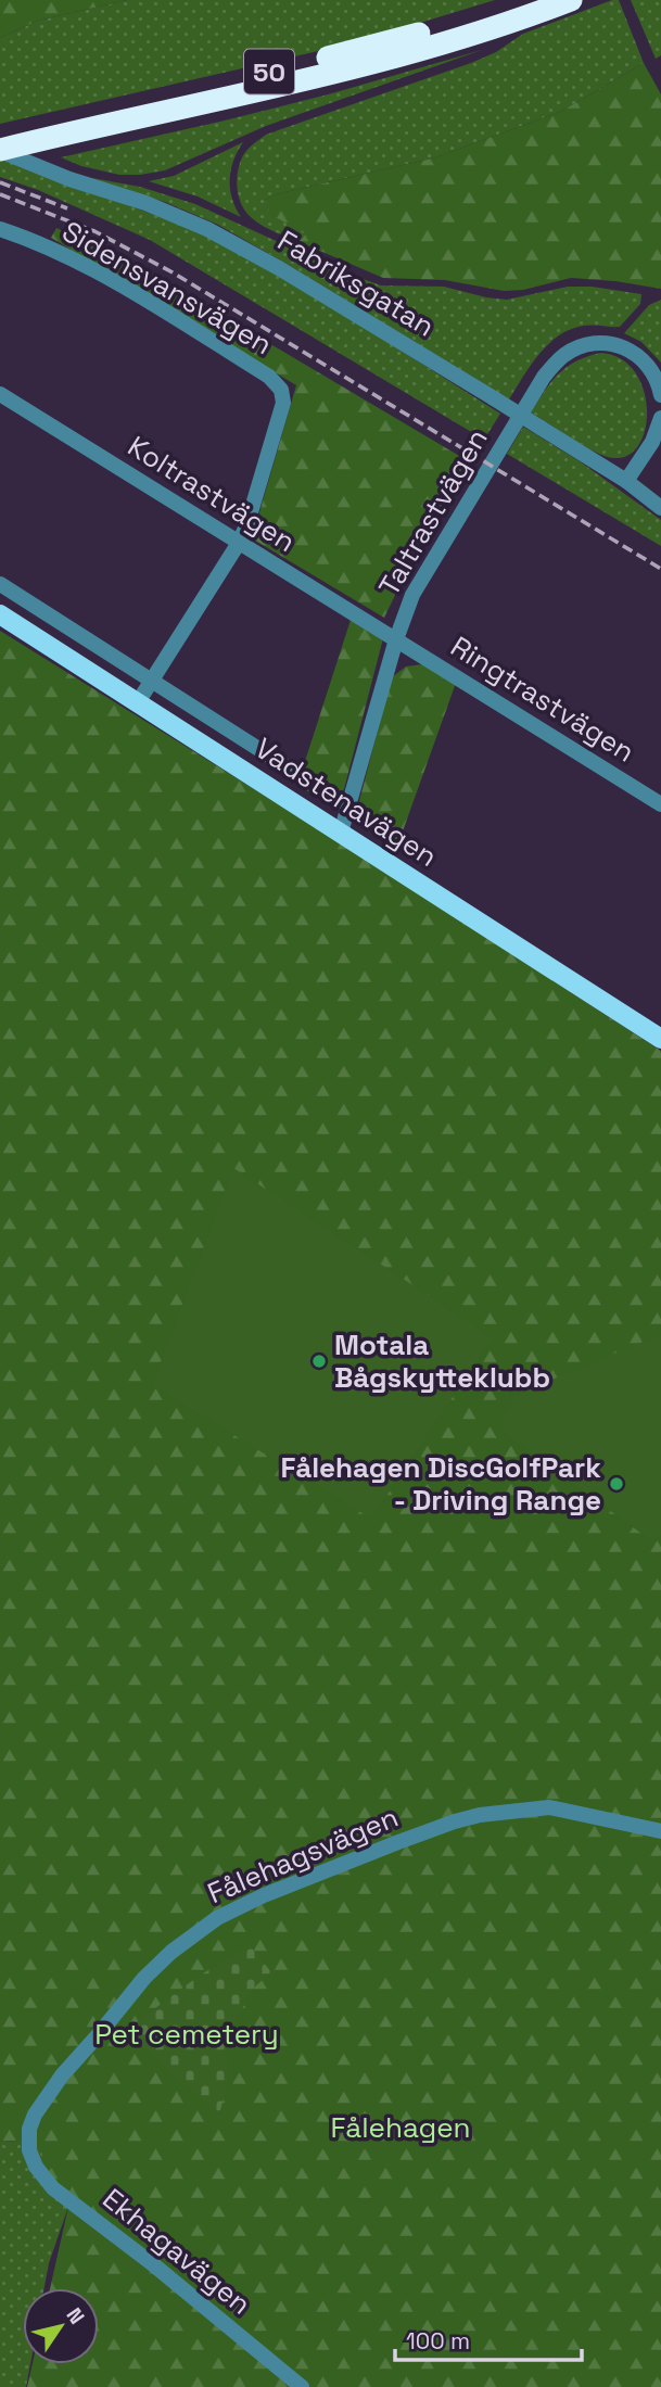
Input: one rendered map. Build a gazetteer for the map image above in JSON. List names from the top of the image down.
{
  "streets": {
    "highway": ["50"],
    "main road": ["Vadstenavägen"],
    "street": [
      "Fabriksgatan",
      "Sidensvansvägen",
      "Koltrastvägen",
      "Taltrastvägen",
      "Ringtrastvägen",
      "Fålehagsvägen",
      "Ekhagavägen"
    ]
  },
  "crossings": [
    ["50", "Fabriksgatan"],
    ["Sidensvansvägen", "Koltrastvägen"],
    ["Sidensvansvägen", "Vadstenavägen"],
    ["Koltrastvägen", "Taltrastvägen"],
    ["Koltrastvägen", "Ringtrastvägen"],
    ["Taltrastvägen", "Ringtrastvägen"],
    ["Taltrastvägen", "Vadstenavägen"],
    ["Fålehagsvägen", "Ekhagavägen"]
  ],
  "parks": ["Pet cemetery", "Fålehagen"],
  "places": ["Motala Bågskytteklubb", "Fålehagen DiscGolfPark - Driving Range"],
  "scale_bar": "100 m",
  "north": "top right"
}
